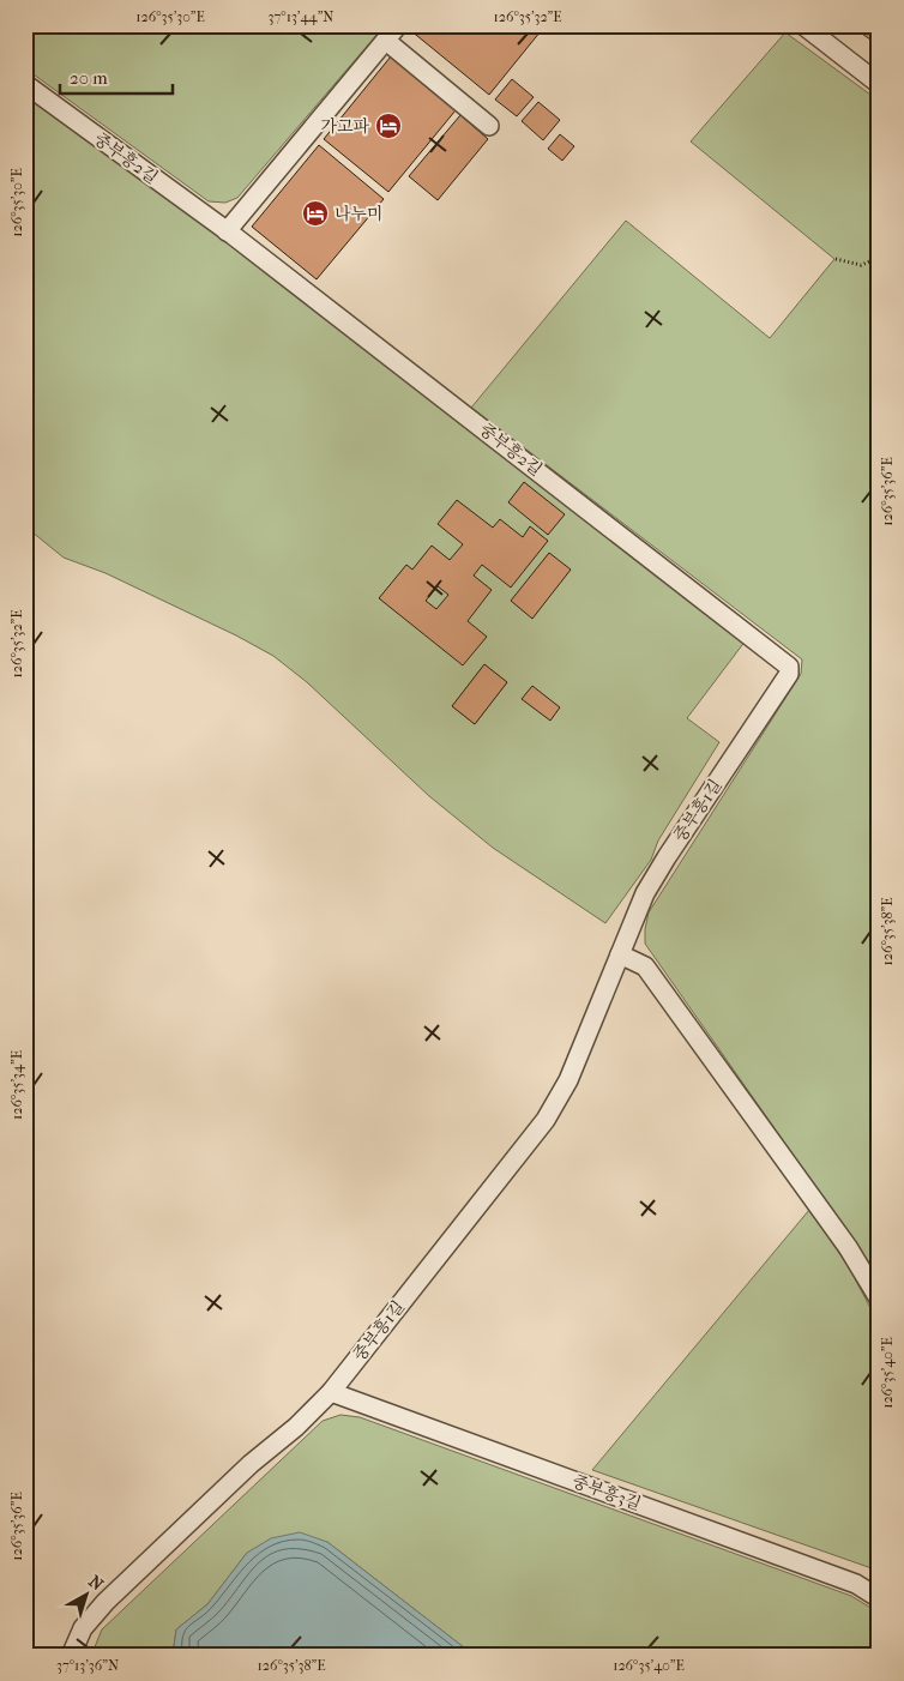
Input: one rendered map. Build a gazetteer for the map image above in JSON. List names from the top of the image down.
{
  "streets": {
    "lane": ["중부흥2길", "중부흥1길", "중부흥3길"]
  },
  "crossings": [
    ["중부흥2길", "중부흥1길"],
    ["중부흥1길", "중부흥3길"]
  ],
  "places": {
    "hotel": ["가고파", "나누미"]
  },
  "scale_bar": "20 m",
  "north": "top right",
  "coordinates": [
    "126°35'30\"E",
    "37°13'44\"N",
    "126°35'32\"E",
    "126°35'36\"E",
    "126°35'38\"E",
    "126°35'34\"E",
    "126°35'40\"E",
    "37°13'36\"N"
  ]
}
